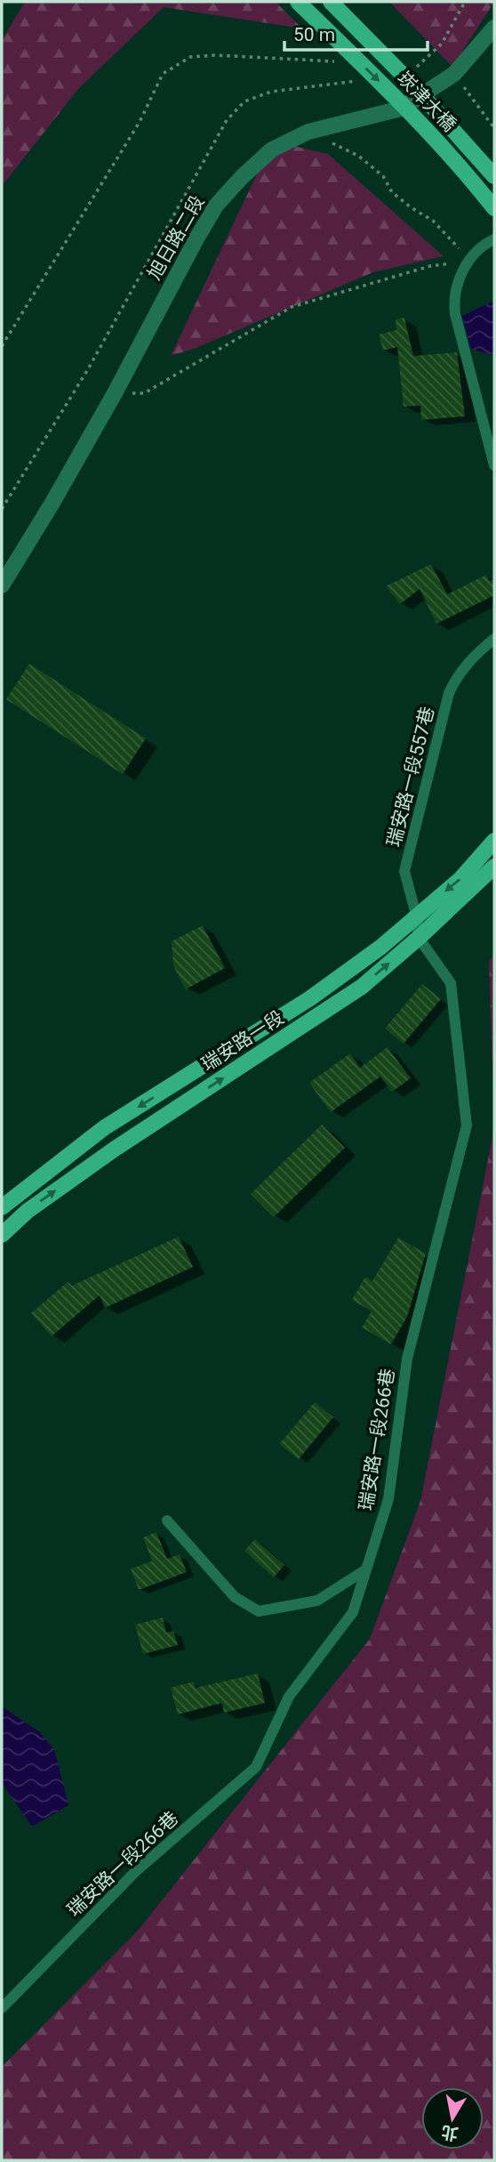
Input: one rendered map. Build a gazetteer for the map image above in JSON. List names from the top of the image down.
{
  "streets": {
    "main road": ["崁津大橋", "瑞安路一段"],
    "street": ["旭日路二段"],
    "lane": ["瑞安路一段557巷", "瑞安路一段266巷"]
  },
  "crossings": [
    ["瑞安路一段557巷", "瑞安路一段"],
    ["瑞安路一段557巷", "瑞安路一段266巷"],
    ["瑞安路一段", "瑞安路一段266巷"]
  ],
  "scale_bar": "50 m",
  "north": "bottom"
}
